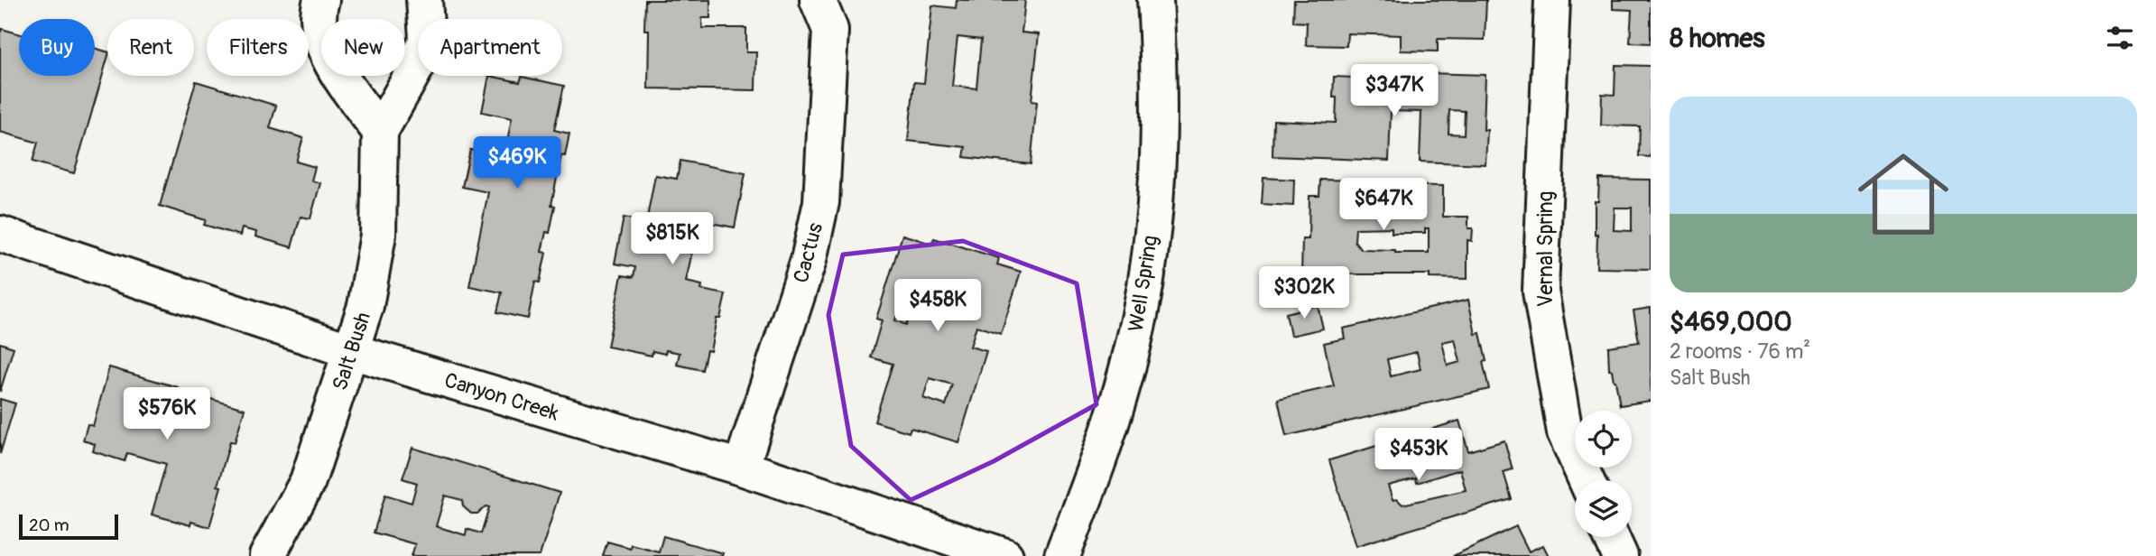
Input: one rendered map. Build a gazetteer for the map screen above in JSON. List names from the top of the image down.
{
  "streets": {
    "street": [
      "Vernal Spring",
      "Cactus",
      "Well Spring",
      "Salt Bush",
      "Canyon Creek"
    ]
  },
  "crossings": [
    ["Cactus", "Canyon Creek"],
    ["Salt Bush", "Canyon Creek"]
  ],
  "scale_bar": "20 m",
  "page": {
    "heading": "8 homes",
    "chip": [
      "Buy",
      "Rent",
      "Filters",
      "New",
      "Apartment"
    ],
    "price": [
      "$347K",
      "$469K",
      "$647K",
      "$815K",
      "$302K",
      "$458K",
      "$576K",
      "$453K"
    ],
    "list": [
      {
        "name": "$469,000",
        "note": "2 rooms · 76 m² · Salt Bush"
      }
    ],
    "scale": "20 m"
  }
}
